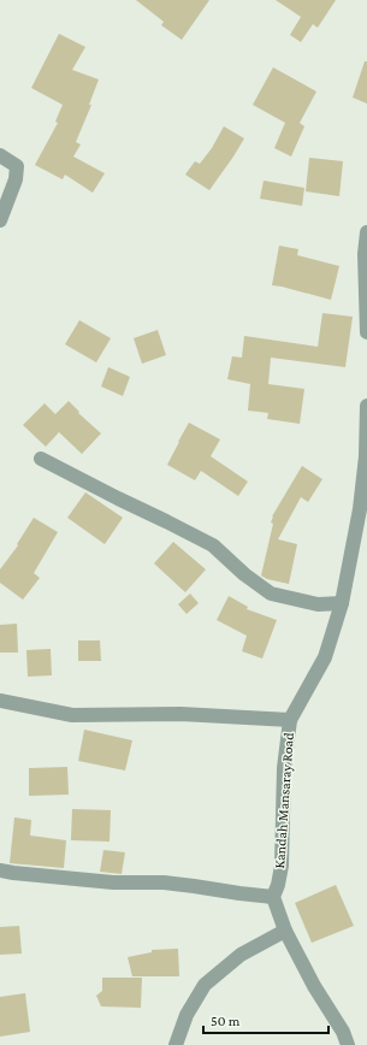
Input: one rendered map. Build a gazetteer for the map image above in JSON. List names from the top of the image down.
{
  "streets": {
    "street": ["Kandah Mansaray Road"]
  },
  "scale_bar": "50 m"
}
